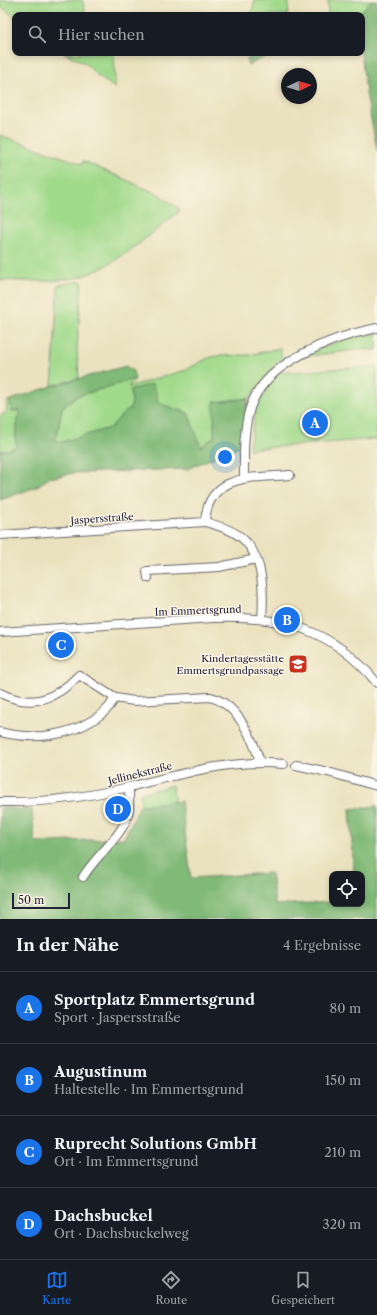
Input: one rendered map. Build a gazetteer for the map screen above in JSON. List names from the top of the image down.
{
  "streets": {
    "street": ["Jaspersstraße", "Im Emmertsgrund", "Jellinekstraße"]
  },
  "crossings": [
    ["Jaspersstraße", "Im Emmertsgrund"]
  ],
  "places": {
    "school or university": ["Kindertagesstätte Emmertsgrundpassage"]
  },
  "scale_bar": "50 m",
  "north": "right",
  "page": {
    "search": "Hier suchen",
    "pins": [
      "A",
      "B",
      "C",
      "D"
    ],
    "scale": "50 m",
    "heading": ["In der Nähe", "4 Ergebnisse"],
    "list": [
      {
        "mark": "A",
        "name": "Sportplatz Emmertsgrund",
        "note": "Sport · Jaspersstraße",
        "value": "80 m"
      },
      {
        "mark": "B",
        "name": "Augustinum",
        "note": "Haltestelle · Im Emmertsgrund",
        "value": "150 m"
      },
      {
        "mark": "C",
        "name": "Ruprecht Solutions GmbH",
        "note": "Ort · Im Emmertsgrund",
        "value": "210 m"
      },
      {
        "mark": "D",
        "name": "Dachsbuckel",
        "note": "Ort · Dachsbuckelweg",
        "value": "320 m"
      }
    ],
    "nav": ["Karte", "Route", "Gespeichert"]
  }
}
